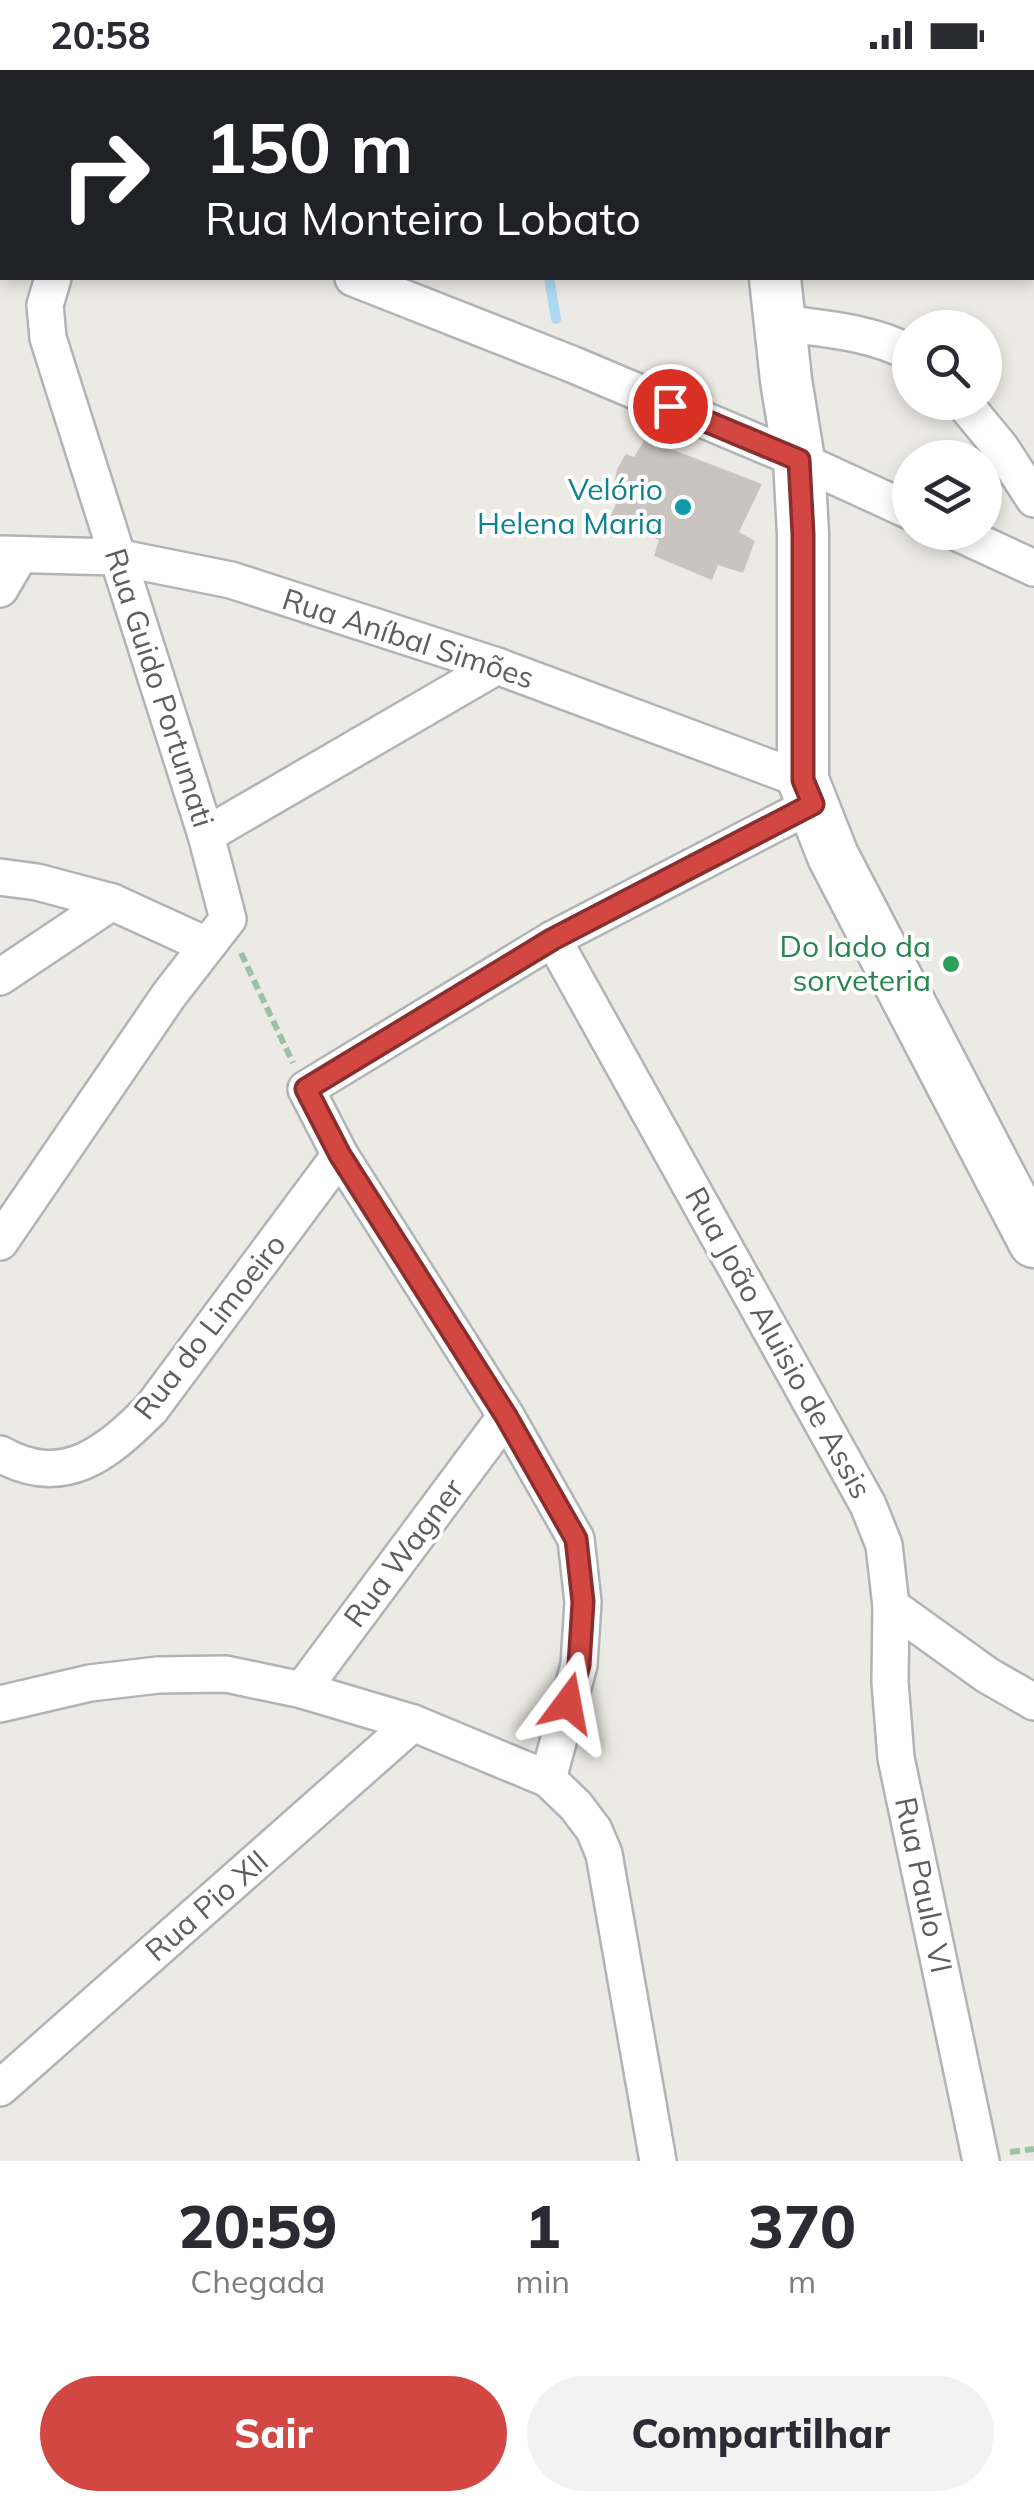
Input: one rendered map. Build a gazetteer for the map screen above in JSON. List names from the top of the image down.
{
  "streets": {
    "street": [
      "Rua Aníbal Simões",
      "Rua Guido Portumati",
      "Rua do Limoeiro",
      "Rua João Aluisio de Assis",
      "Rua Wagner",
      "Rua Paulo VI",
      "Rua Pio XII"
    ]
  },
  "crossings": [
    ["Rua Aníbal Simões", "Rua Guido Portumati"],
    ["Rua João Aluisio de Assis", "Rua Paulo VI"]
  ],
  "places": ["Velório Helena Maria", "Do lado da sorveteria"],
  "page": {
    "status": "20:58",
    "turn": ["150 m", "Rua Monteiro Lobato"],
    "eta": [
      "20:59",
      "Chegada",
      "1",
      "min",
      "370",
      "m"
    ],
    "buttons": ["Sair", "Compartilhar"]
  }
}
